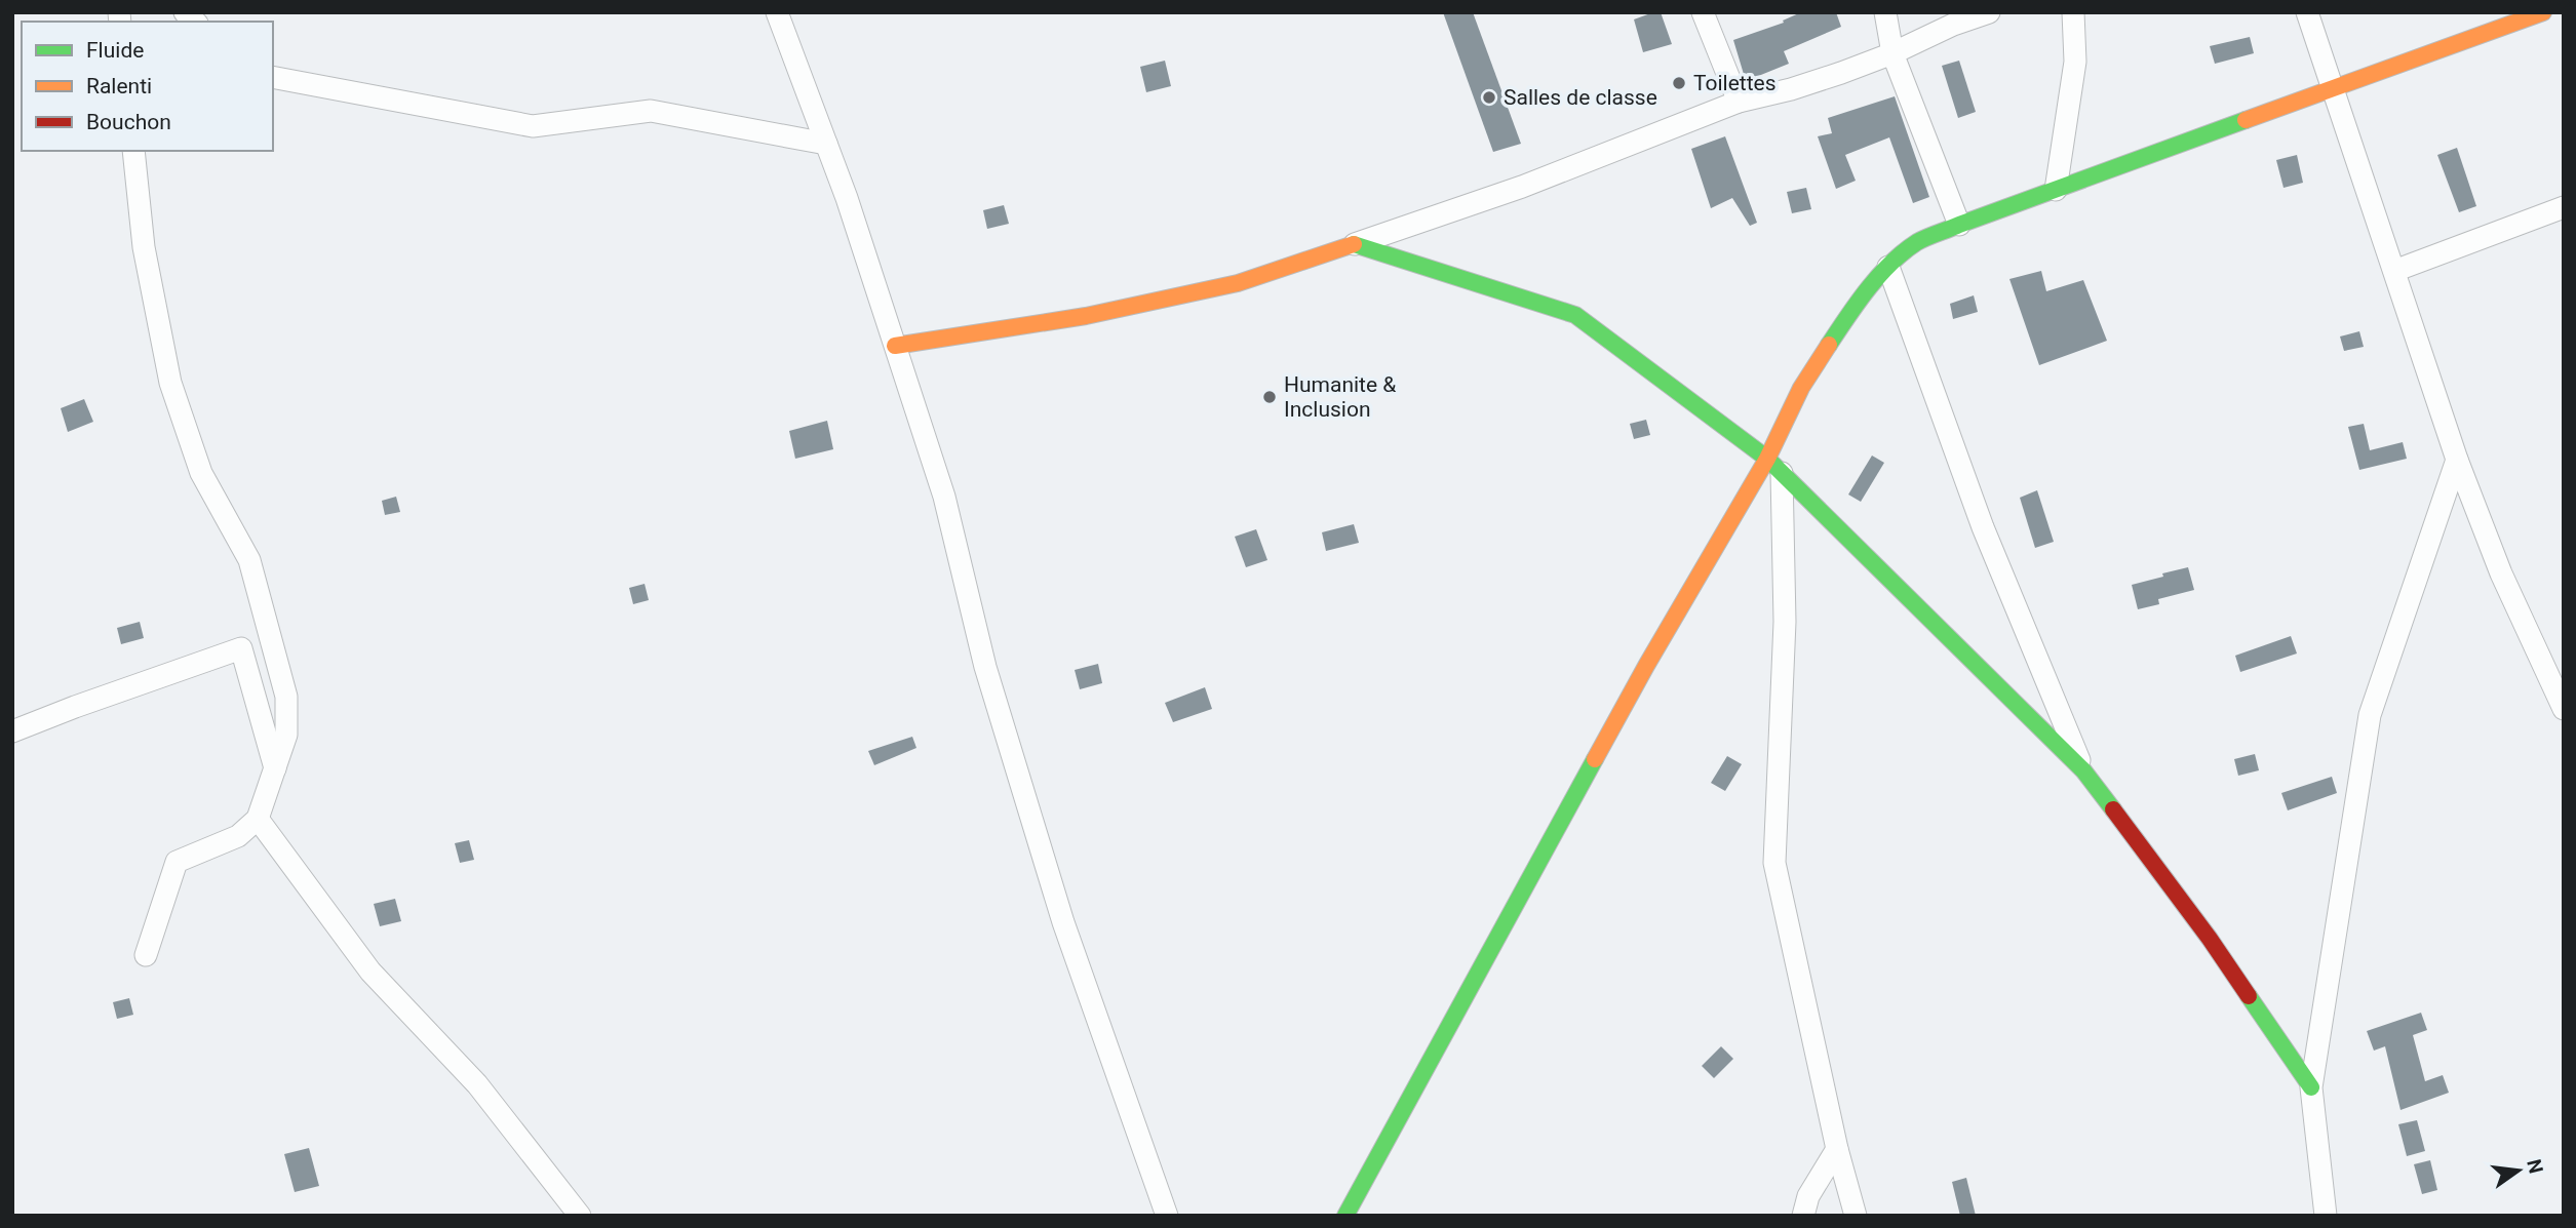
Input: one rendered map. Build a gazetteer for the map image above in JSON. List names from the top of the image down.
{
  "places": ["Toilettes", "Salles de classe", "Humanite & Inclusion"],
  "legend": ["Fluide", "Ralenti", "Bouchon"],
  "north": "right"
}
